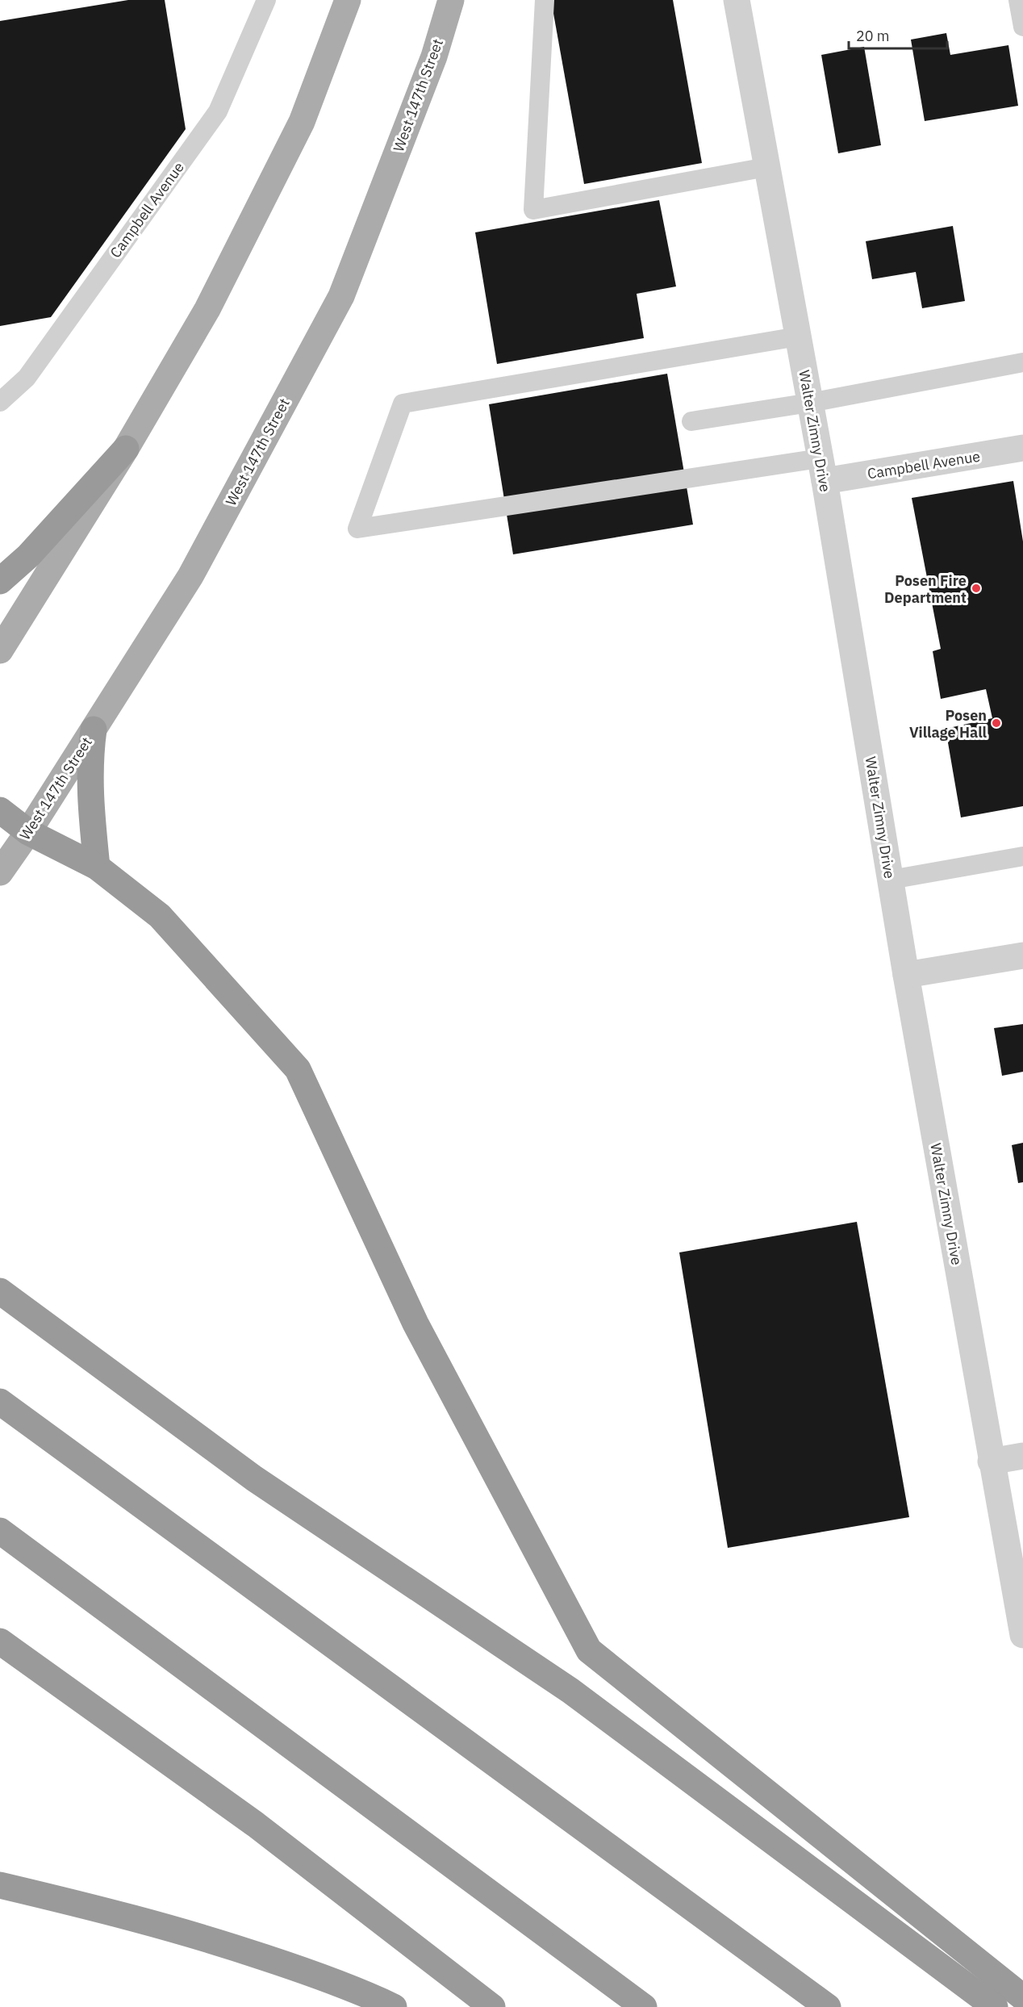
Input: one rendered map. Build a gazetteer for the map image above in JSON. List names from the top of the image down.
{
  "streets": {
    "main road": ["West 147th Street"],
    "street": ["Campbell Avenue", "Walter Zimny Drive"]
  },
  "crossings": [
    ["Campbell Avenue", "Walter Zimny Drive"]
  ],
  "places": ["Posen Fire Department", "Posen Village Hall"],
  "scale_bar": "20 m"
}
